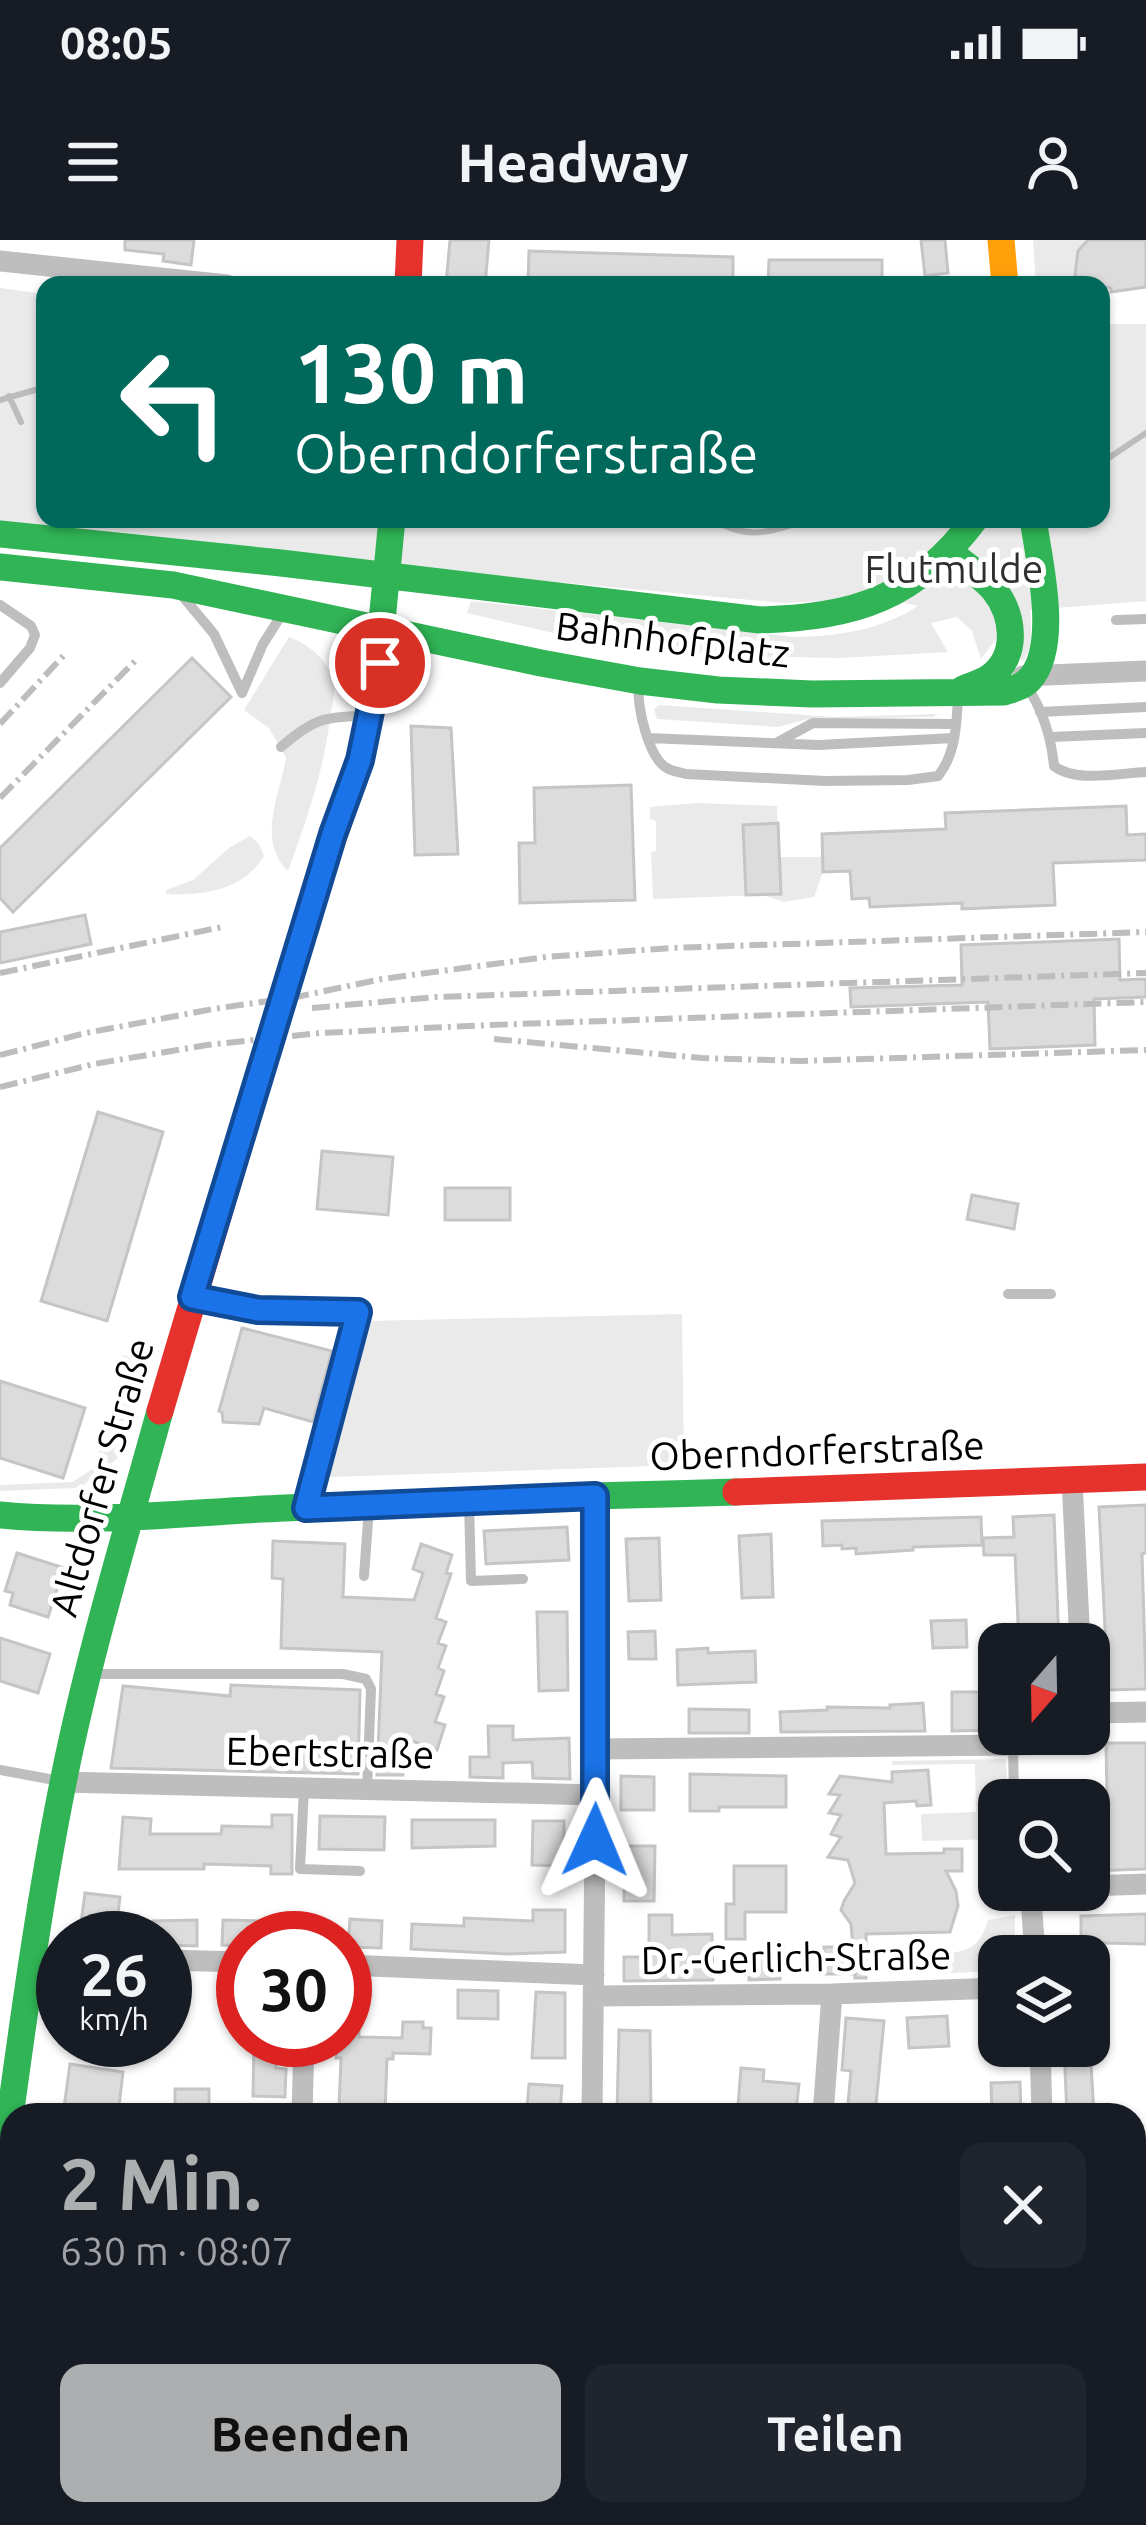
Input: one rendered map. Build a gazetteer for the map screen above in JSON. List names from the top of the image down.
{
  "streets": {
    "main road": ["Bahnhofplatz", "Oberndorferstraße", "Altdorfer Straße"],
    "street": ["Ebertstraße", "Dr.-Gerlich-Straße"]
  },
  "crossings": [
    ["Bahnhofplatz", "Altdorfer Straße"],
    ["Oberndorferstraße", "Altdorfer Straße"],
    ["Altdorfer Straße", "Ebertstraße"]
  ],
  "parks": ["Flutmulde"],
  "north": "bottom",
  "page": {
    "status": "08:05",
    "header": "Headway",
    "turn": ["130 m", "Oberndorferstraße"],
    "speed": "26 km/h",
    "limit": "30",
    "heading": ["2 Min.", "630 m · 08:07"],
    "buttons": ["Beenden", "Teilen"]
  }
}
